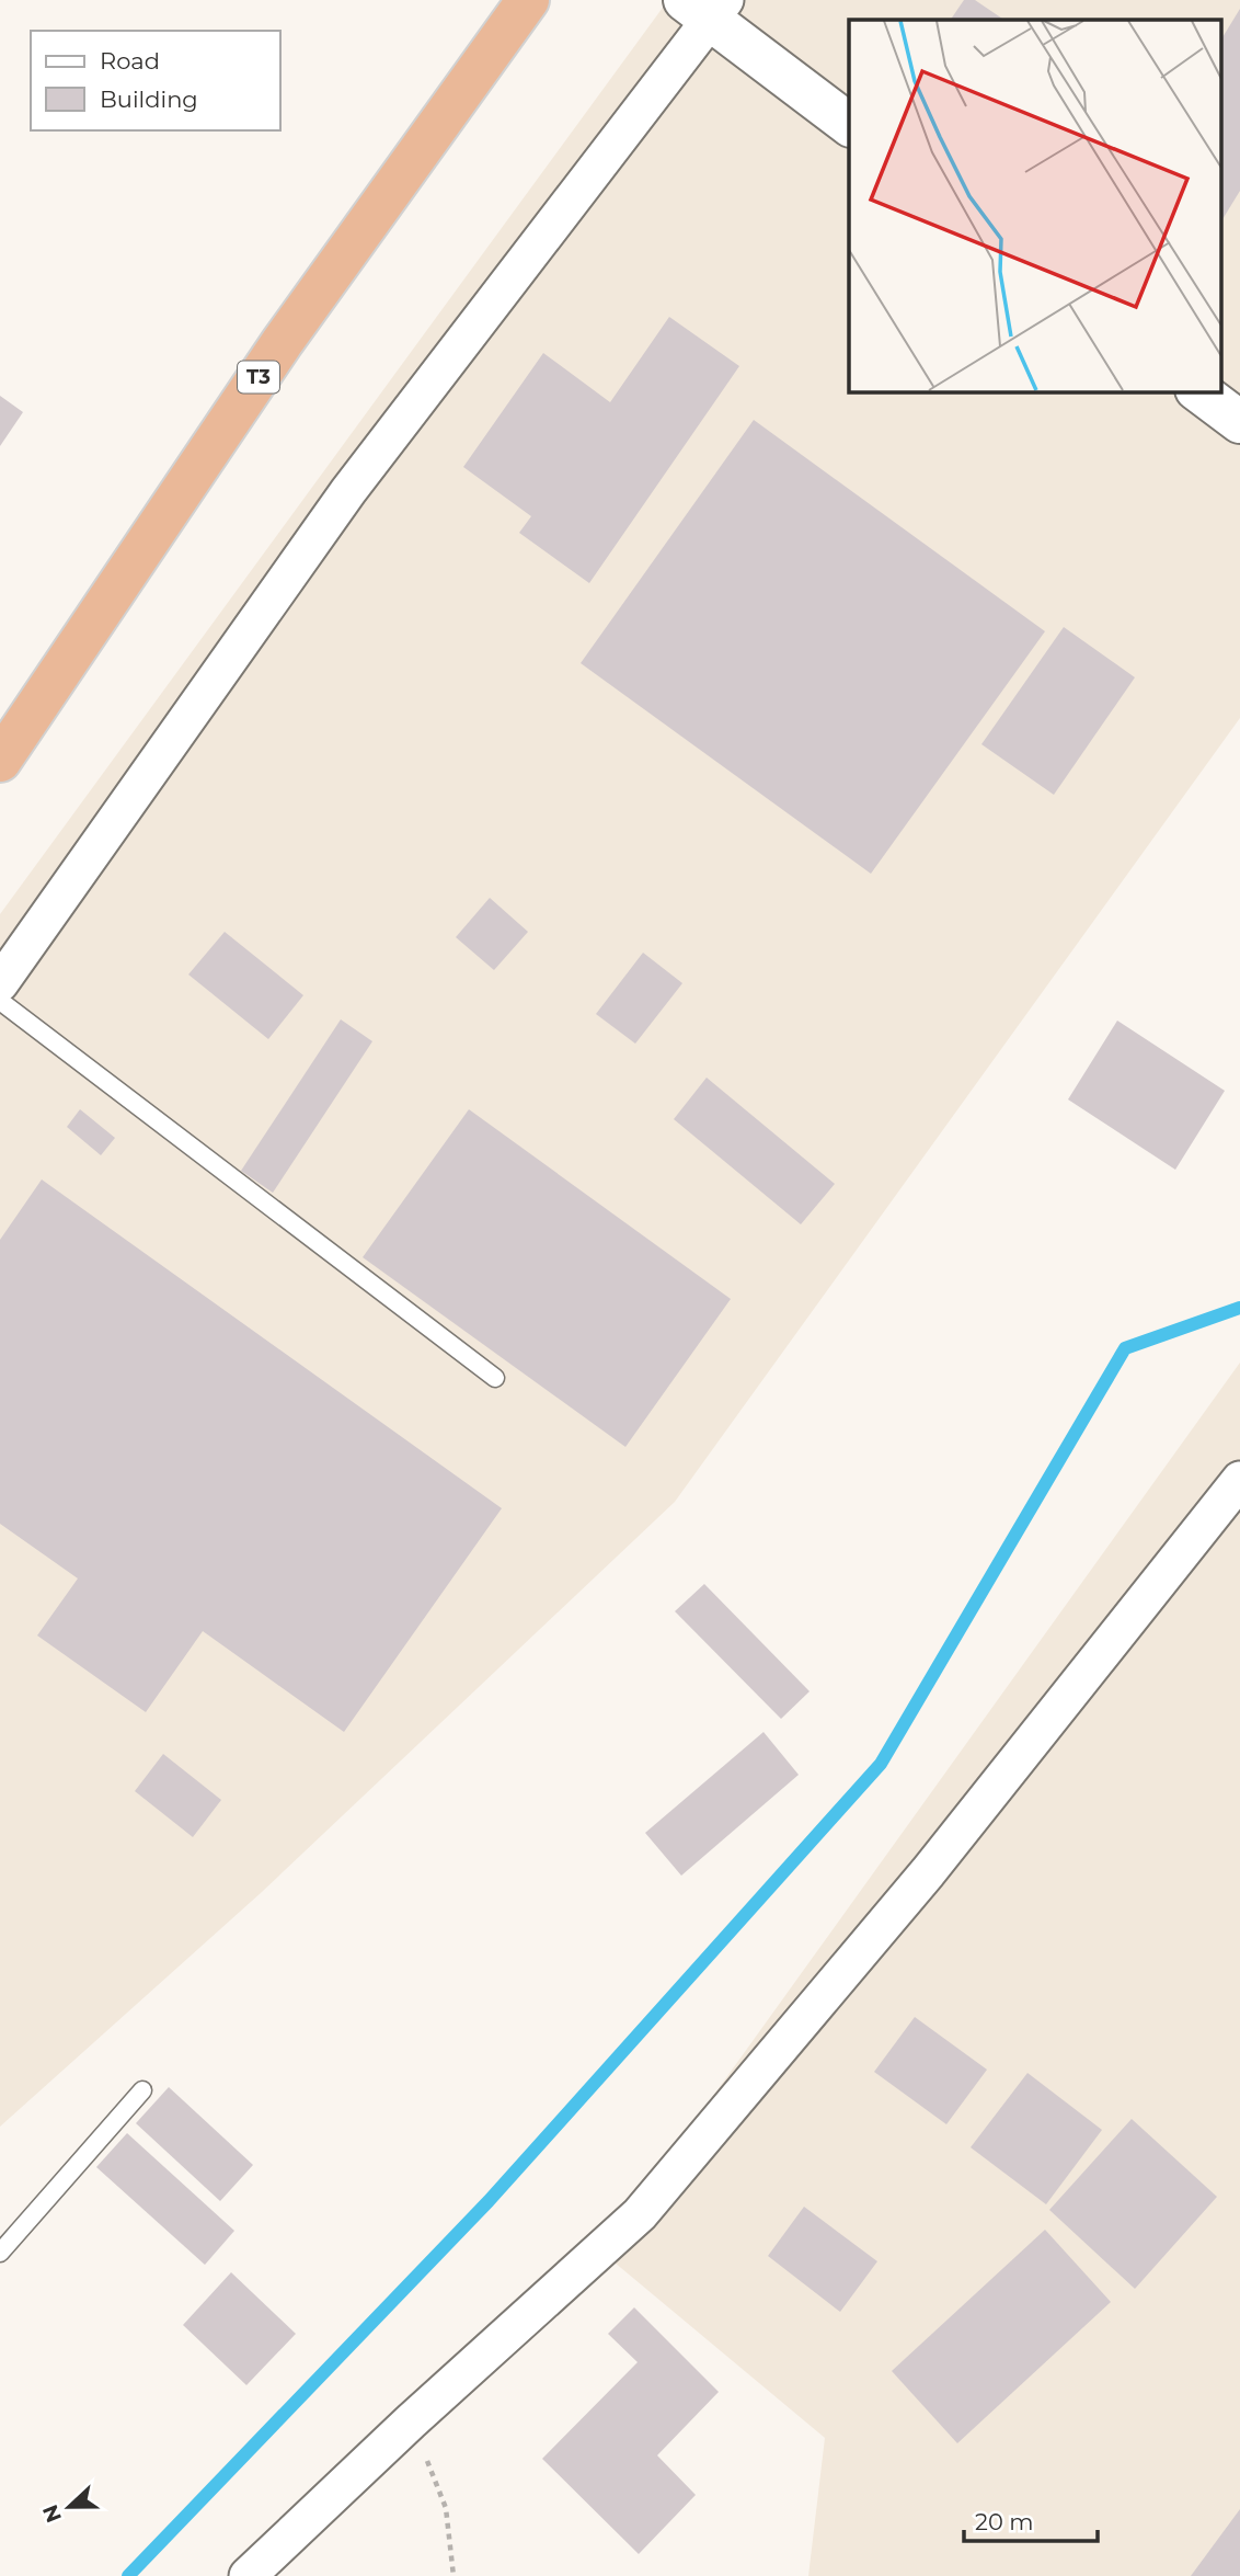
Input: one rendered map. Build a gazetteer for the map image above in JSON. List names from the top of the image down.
{
  "streets": {
    "highway": ["T3"]
  },
  "legend": ["Road", "Building"],
  "scale_bar": "20 m",
  "north": "left"
}
